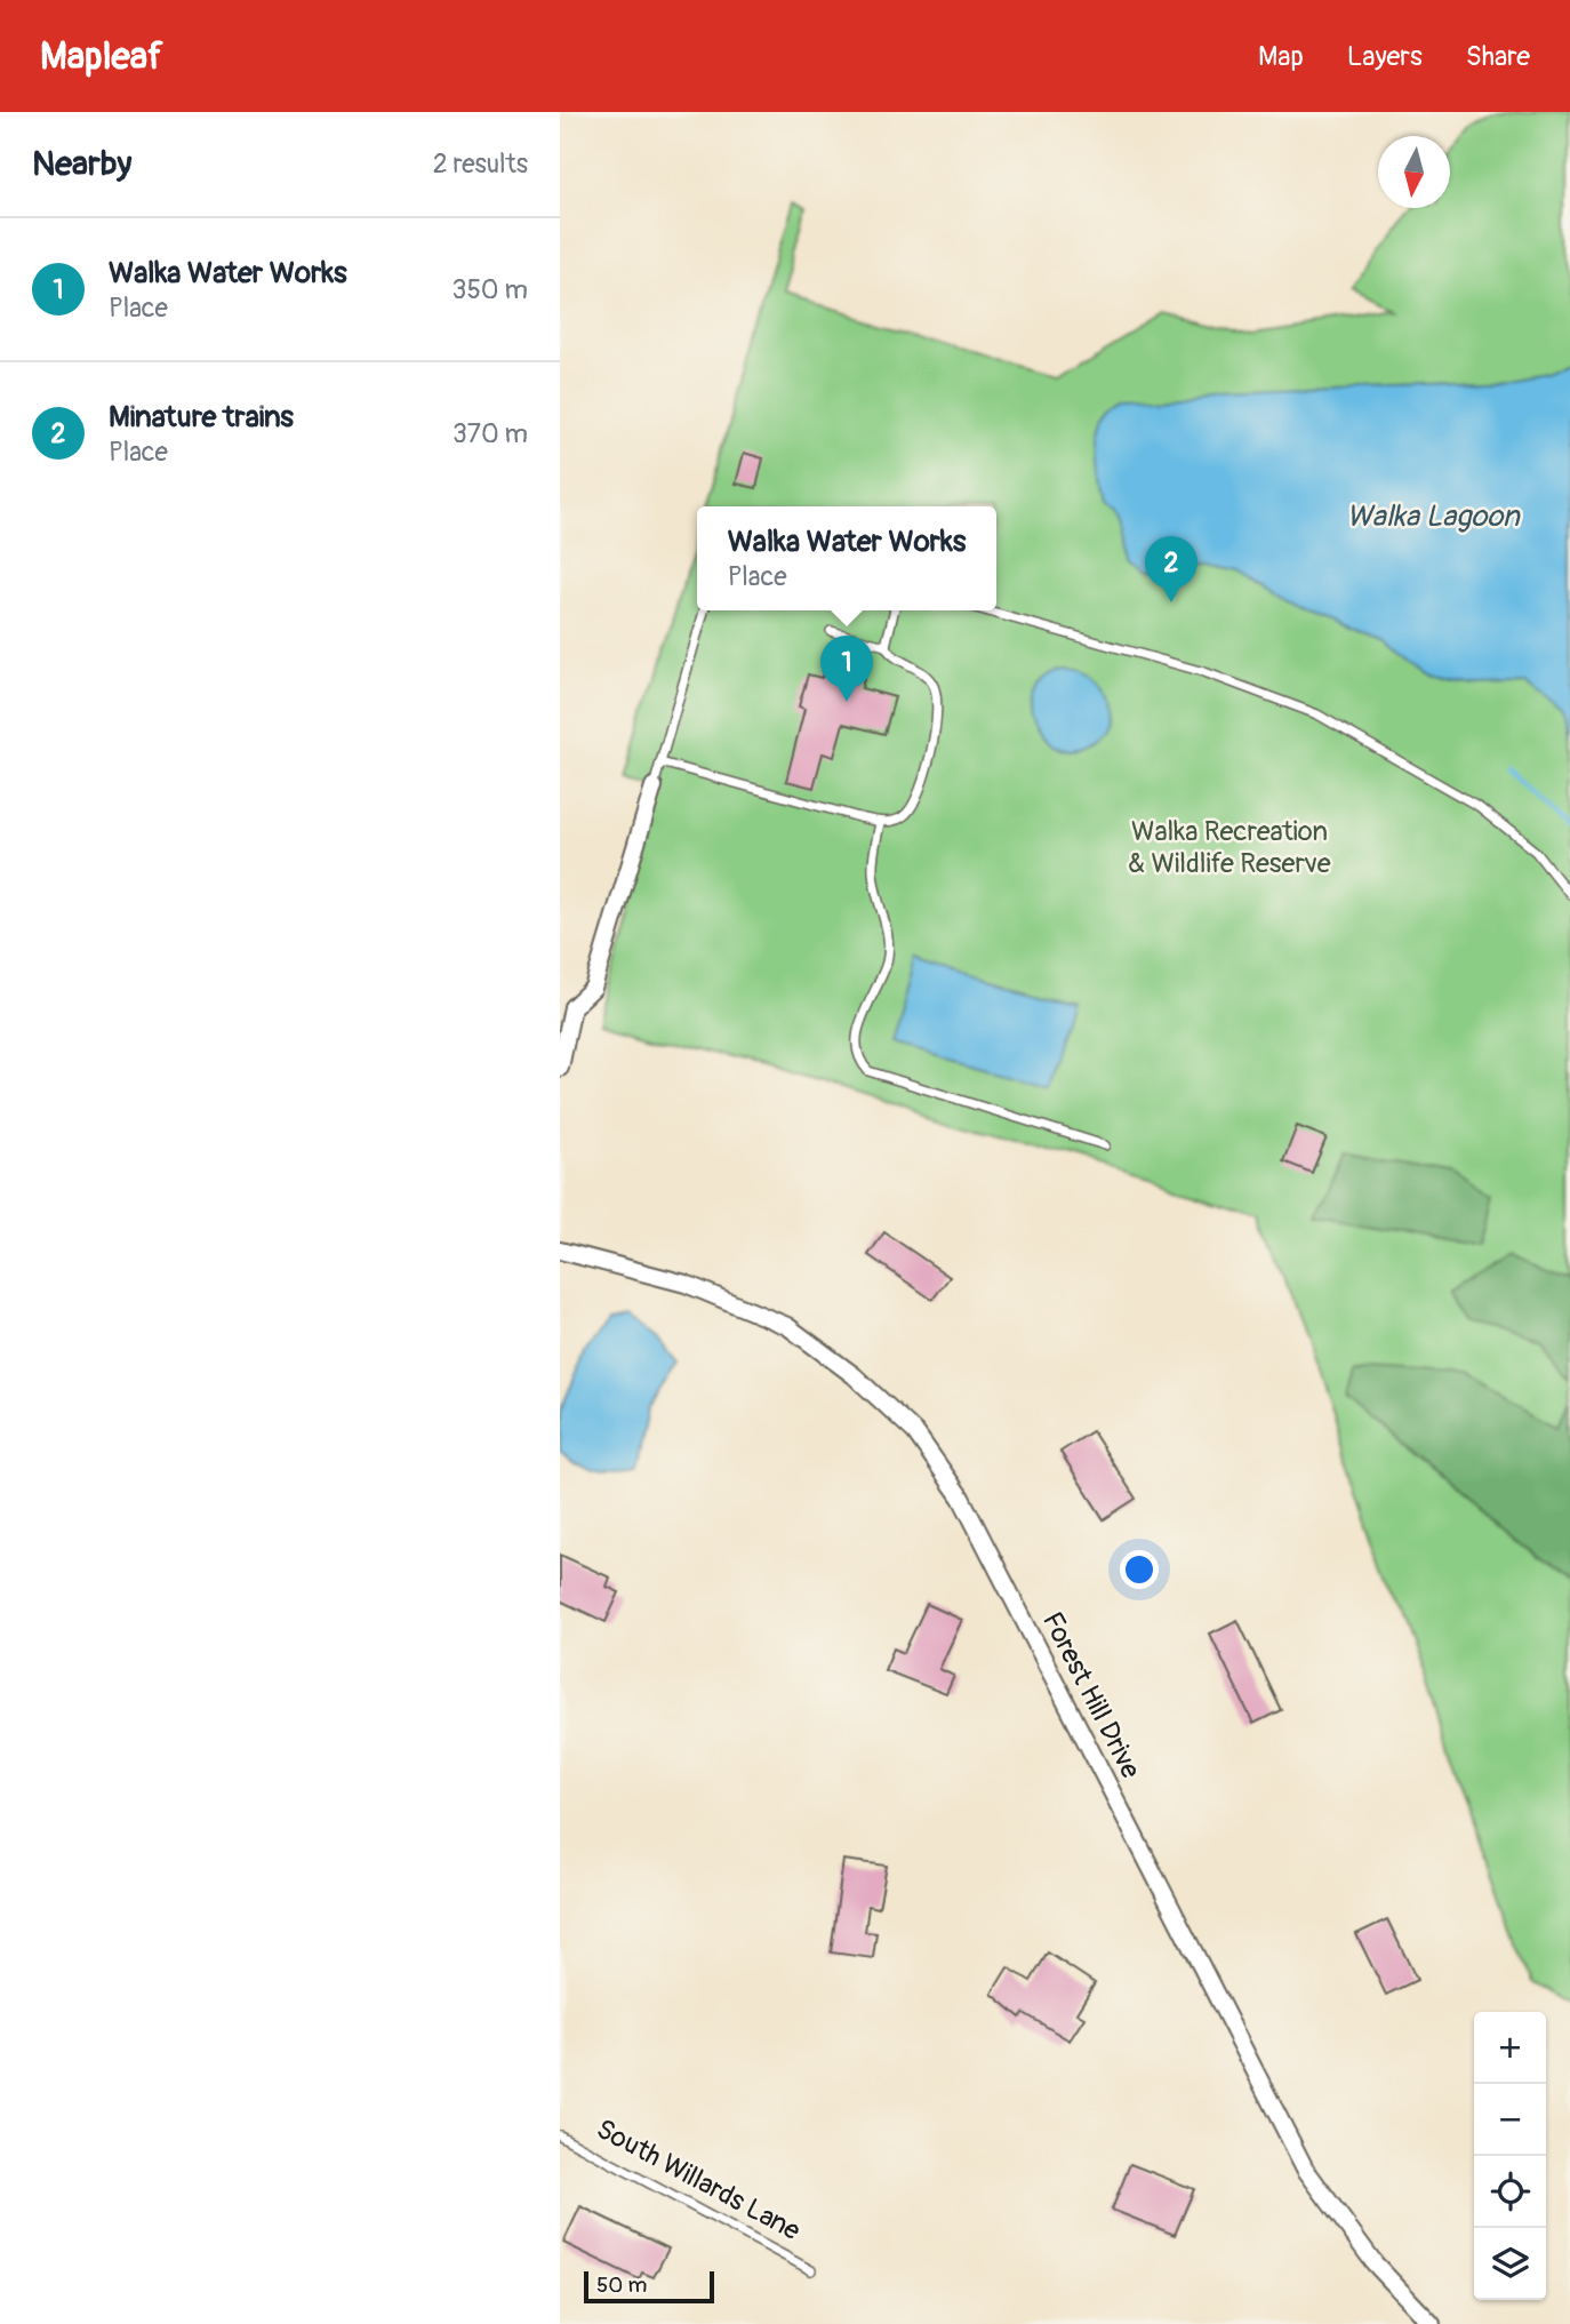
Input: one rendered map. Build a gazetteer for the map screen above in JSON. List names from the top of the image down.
{
  "streets": {
    "street": ["Forest Hill Drive"],
    "lane": ["South Willards Lane"]
  },
  "water": ["Walka Lagoon"],
  "parks": ["Walka Recreation & Wildlife Reserve"],
  "scale_bar": "50 m",
  "north": "bottom",
  "page": {
    "header": "Mapleaf",
    "nav": ["Map", "Layers", "Share"],
    "heading": ["Nearby", "2 results"],
    "list": [
      {
        "mark": "1",
        "name": "Walka Water Works",
        "note": "Place",
        "value": "350 m"
      },
      {
        "mark": "2",
        "name": "Minature trains",
        "note": "Place",
        "value": "370 m"
      }
    ],
    "popup": ["Walka Water Works", "Place"],
    "pins": ["2", "1"],
    "map_buttons": ["+", "−"],
    "scale": "50 m"
  }
}
